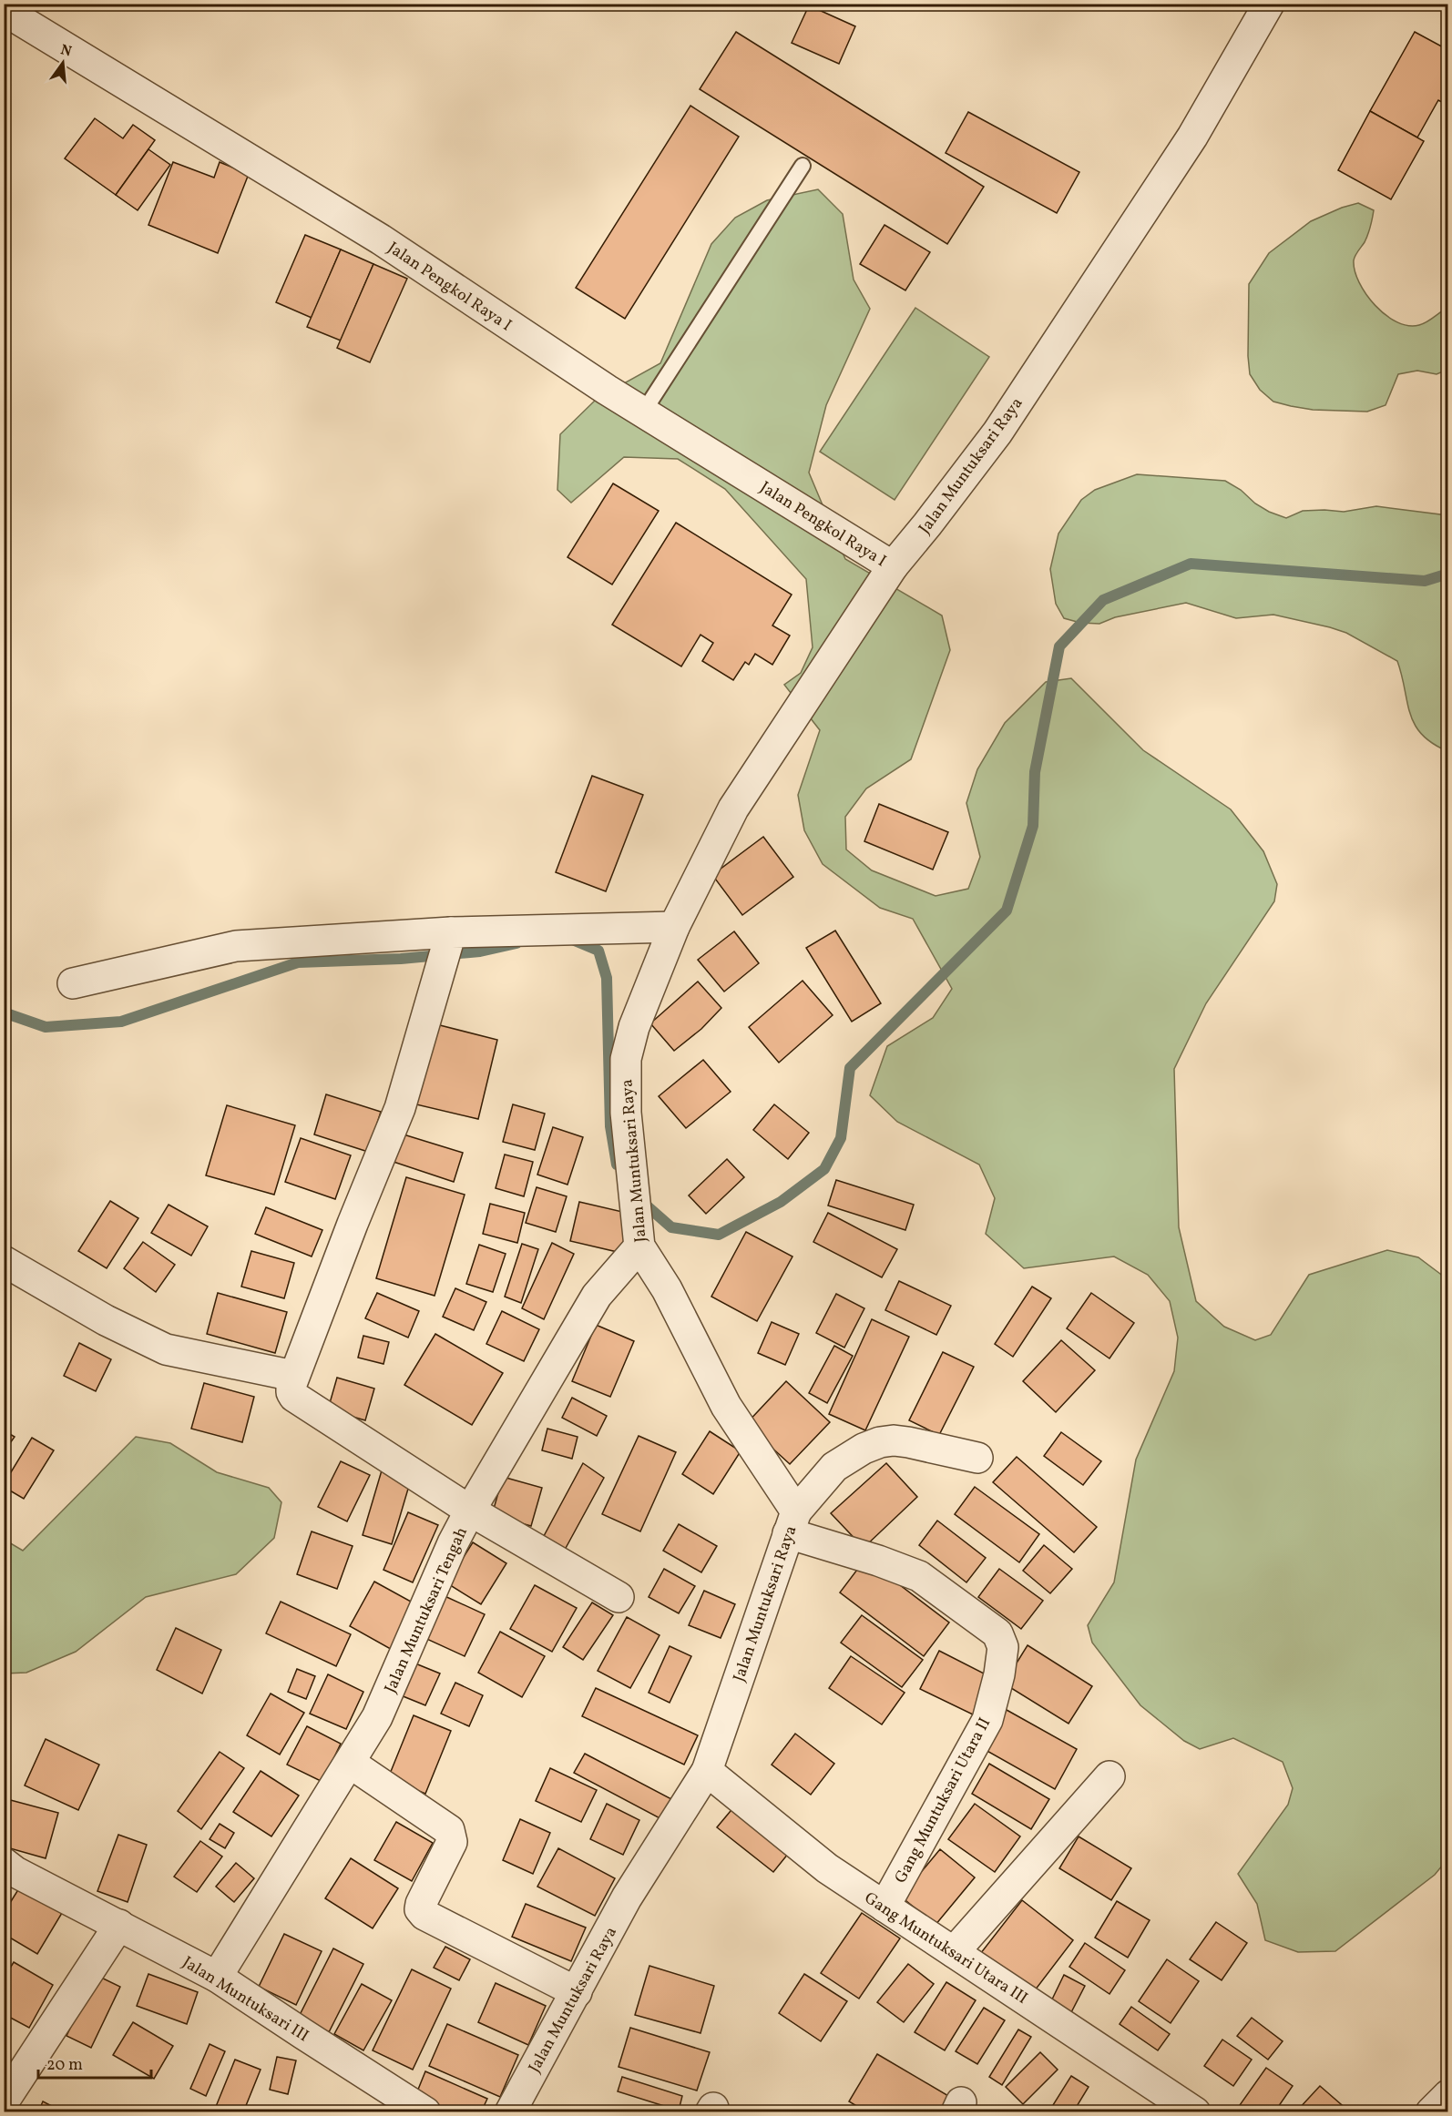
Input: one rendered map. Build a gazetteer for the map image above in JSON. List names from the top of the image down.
{
  "streets": {
    "street": [
      "Jalan Pengkol Raya I",
      "Jalan Muntuksari Raya",
      "Jalan Muntuksari Tengah",
      "Gang Muntuksari Utara II",
      "Gang Muntuksari Utara III",
      "Jalan Muntuksari III"
    ]
  },
  "crossings": [
    ["Jalan Pengkol Raya I", "Jalan Muntuksari Raya"],
    ["Jalan Muntuksari Raya", "Jalan Muntuksari Tengah"],
    ["Jalan Muntuksari Raya", "Gang Muntuksari Utara II"],
    ["Jalan Muntuksari Raya", "Gang Muntuksari Utara III"],
    ["Jalan Muntuksari Tengah", "Jalan Muntuksari III"],
    ["Gang Muntuksari Utara II", "Gang Muntuksari Utara III"]
  ],
  "scale_bar": "20 m",
  "north": "top"
}
